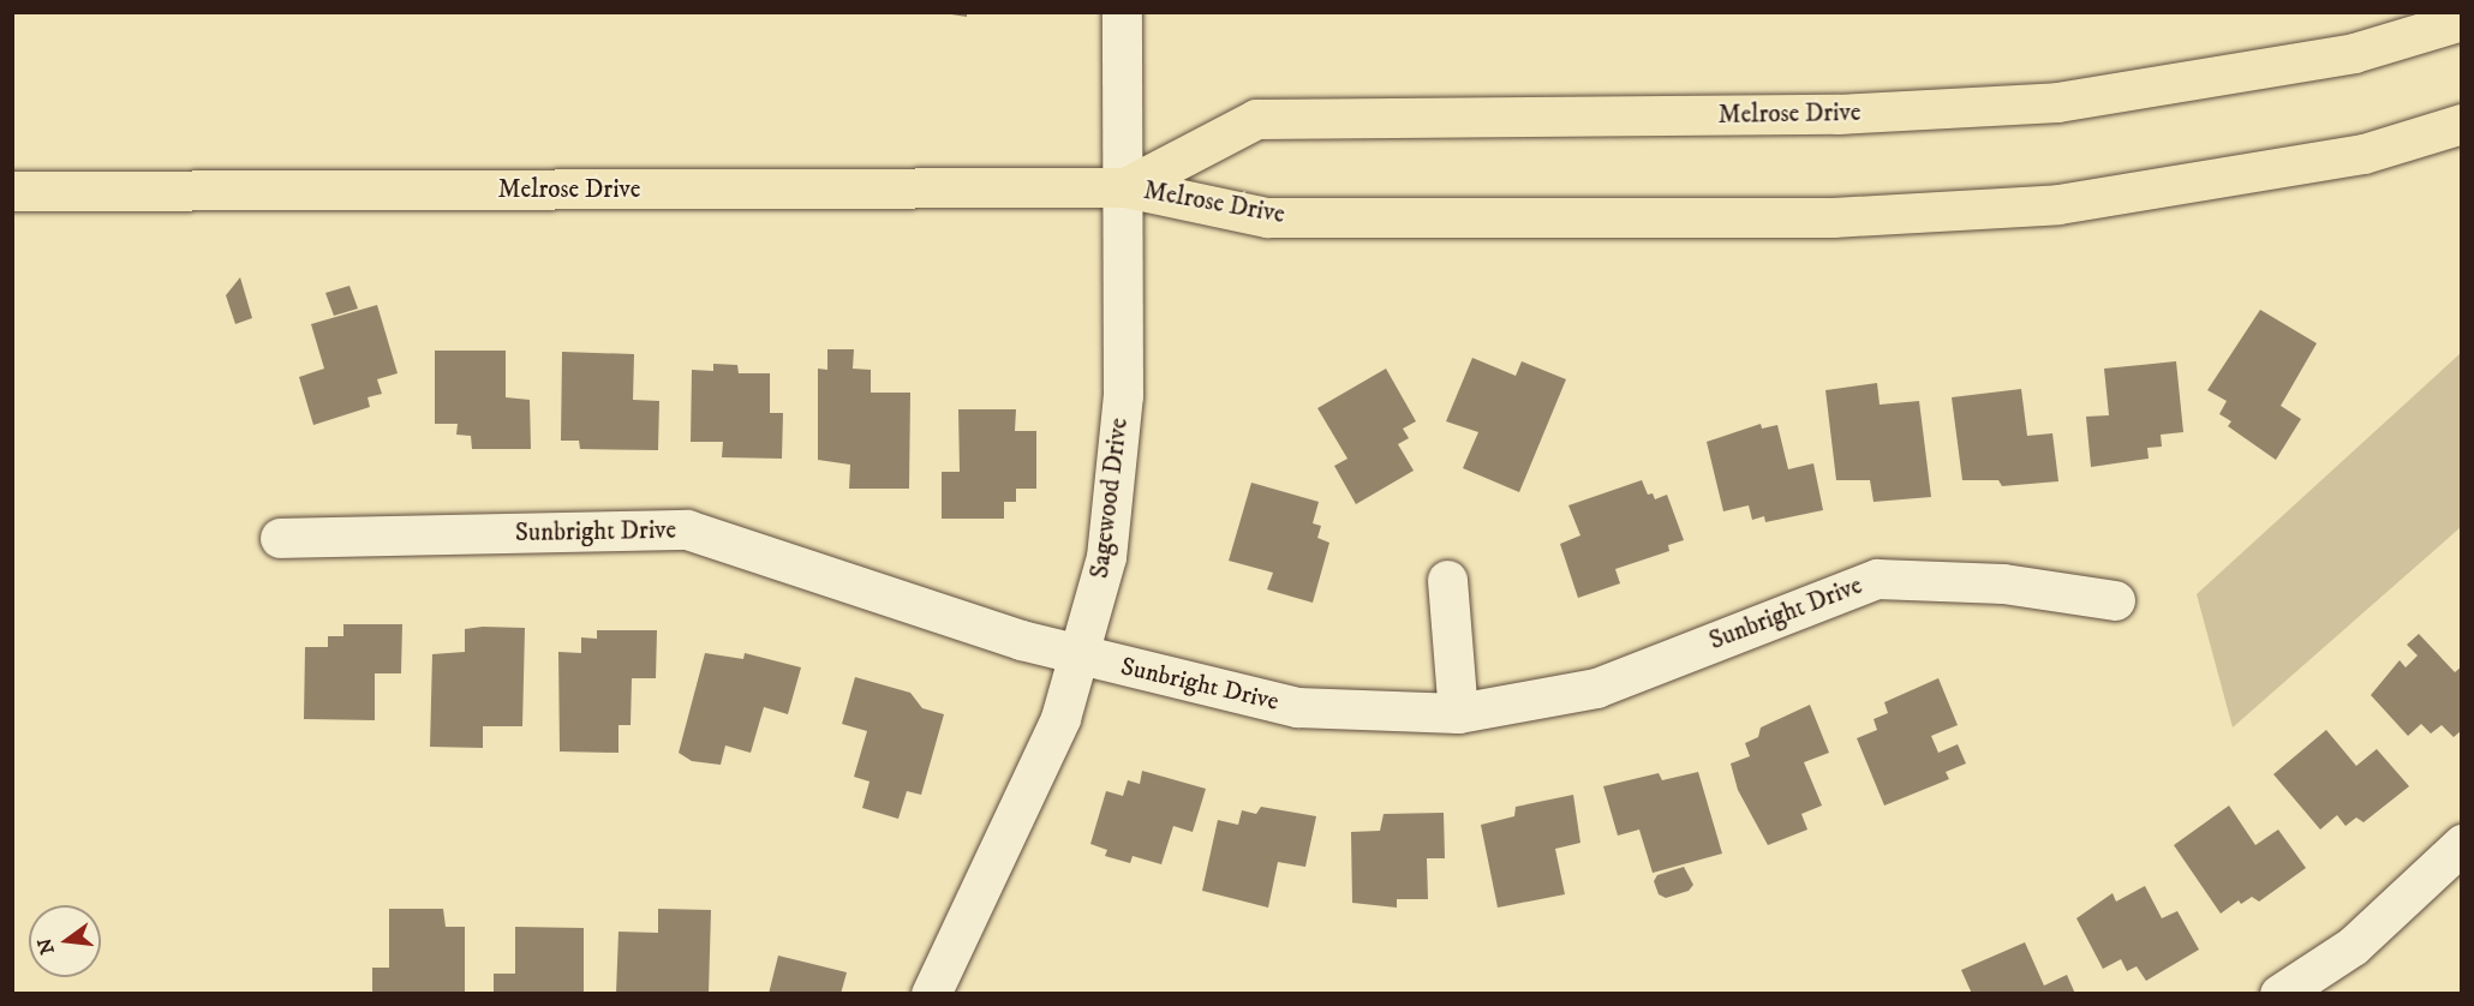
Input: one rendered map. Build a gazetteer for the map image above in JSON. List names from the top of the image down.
{
  "streets": {
    "main road": ["Melrose Drive"],
    "street": ["Sagewood Drive", "Sunbright Drive"]
  },
  "crossings": [
    ["Melrose Drive", "Sagewood Drive"],
    ["Sagewood Drive", "Sunbright Drive"]
  ],
  "north": "left"
}
